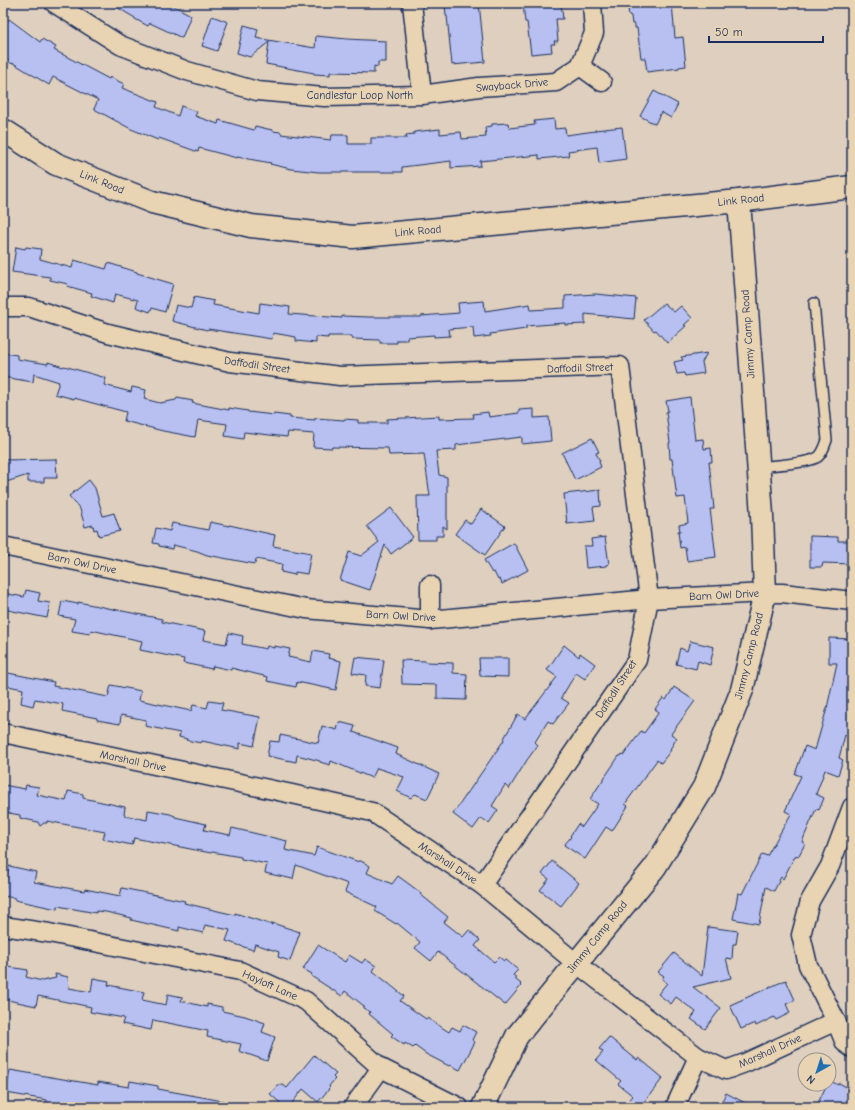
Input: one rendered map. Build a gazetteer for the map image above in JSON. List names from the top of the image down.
{
  "streets": {
    "street": [
      "Swayback Drive",
      "Candlestar Loop North",
      "Link Road",
      "Jimmy Camp Road",
      "Daffodil Street",
      "Barn Owl Drive",
      "Marshall Drive",
      "Hayloft Lane"
    ]
  },
  "crossings": [
    ["Swayback Drive", "Candlestar Loop North"],
    ["Link Road", "Jimmy Camp Road"],
    ["Jimmy Camp Road", "Barn Owl Drive"],
    ["Jimmy Camp Road", "Marshall Drive"],
    ["Daffodil Street", "Barn Owl Drive"],
    ["Daffodil Street", "Marshall Drive"]
  ],
  "scale_bar": "50 m",
  "north": "bottom left"
}
